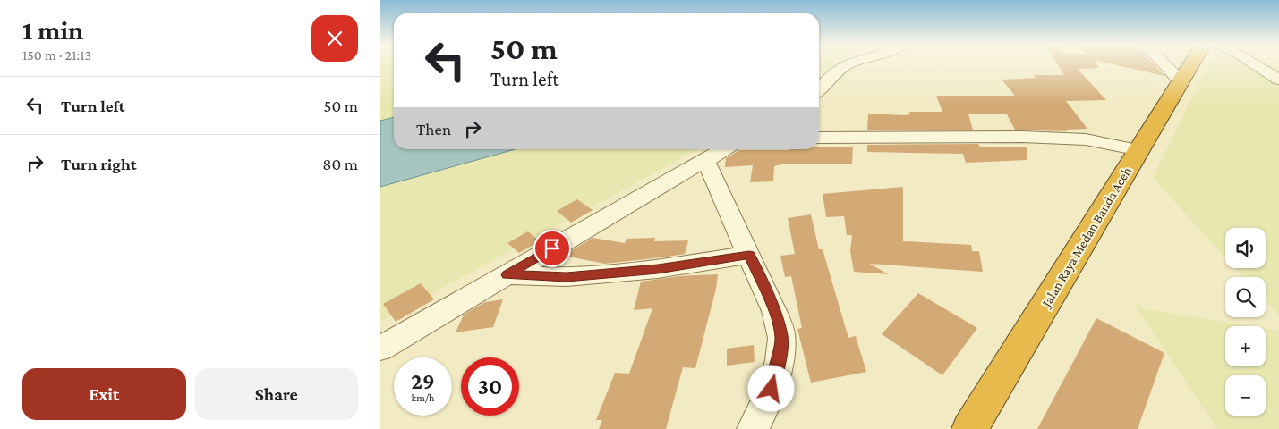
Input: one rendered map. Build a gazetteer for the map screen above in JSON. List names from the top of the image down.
{
  "streets": {
    "highway": ["Jalan Raya Medan Banda Aceh"]
  },
  "page": {
    "heading": ["1 min", "150 m · 21:13"],
    "turn": ["50 m", "Turn left"],
    "list": [
      {
        "name": "Turn left",
        "value": "50 m"
      },
      {
        "name": "Turn right",
        "value": "80 m"
      }
    ],
    "then": "Then",
    "map_buttons": ["+", "−"],
    "speed": "29 km/h",
    "limit": "30",
    "buttons": ["Exit", "Share"]
  }
}
